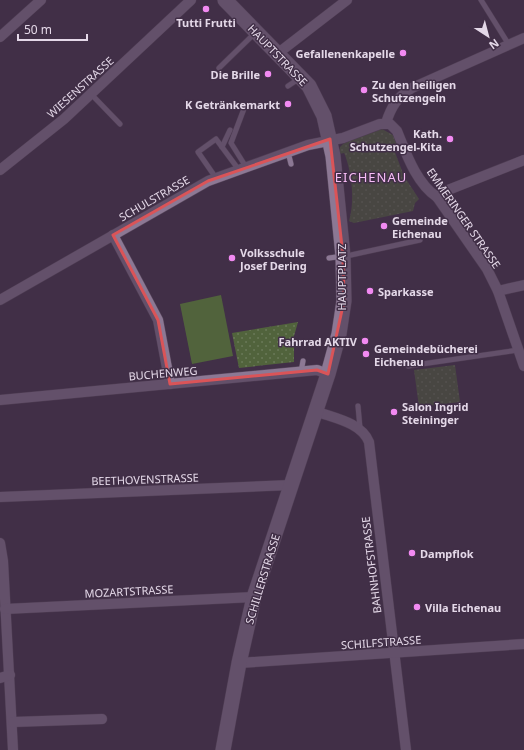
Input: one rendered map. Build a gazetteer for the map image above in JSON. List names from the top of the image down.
{
  "streets": {
    "main road": ["HAUPTSTRASSE", "HAUPTPLATZ", "SCHILLERSTRASSE"],
    "street": [
      "WIESENSTRASSE",
      "SCHULSTRASSE",
      "EMMERINGER STRASSE",
      "BUCHENWEG",
      "BEETHOVENSTRASSE",
      "BAHNHOFSTRASSE",
      "MOZARTSTRASSE",
      "SCHILFSTRASSE"
    ]
  },
  "crossings": [
    ["HAUPTSTRASSE", "SCHULSTRASSE"],
    ["HAUPTSTRASSE", "HAUPTPLATZ"],
    ["SCHULSTRASSE", "HAUPTPLATZ"],
    ["HAUPTPLATZ", "BUCHENWEG"],
    ["HAUPTPLATZ", "SCHILLERSTRASSE"],
    ["BEETHOVENSTRASSE", "SCHILLERSTRASSE"],
    ["BAHNHOFSTRASSE", "SCHILFSTRASSE"],
    ["SCHILLERSTRASSE", "MOZARTSTRASSE"],
    ["SCHILLERSTRASSE", "SCHILFSTRASSE"]
  ],
  "districts": ["EICHENAU"],
  "places": [
    "Tutti Frutti",
    "Gefallenenkapelle",
    "Die Brille",
    "Zu den heiligen Schutzengeln",
    "K Getränkemarkt",
    "Kath. Schutzengel-Kita",
    "Gemeinde Eichenau",
    "Volksschule Josef Dering",
    "Sparkasse",
    "Fahrrad AKTIV",
    "Gemeindebücherei Eichenau",
    "Salon Ingrid Steininger",
    "Dampflok",
    "Villa Eichenau"
  ],
  "scale_bar": "50 m",
  "north": "bottom right"
}
